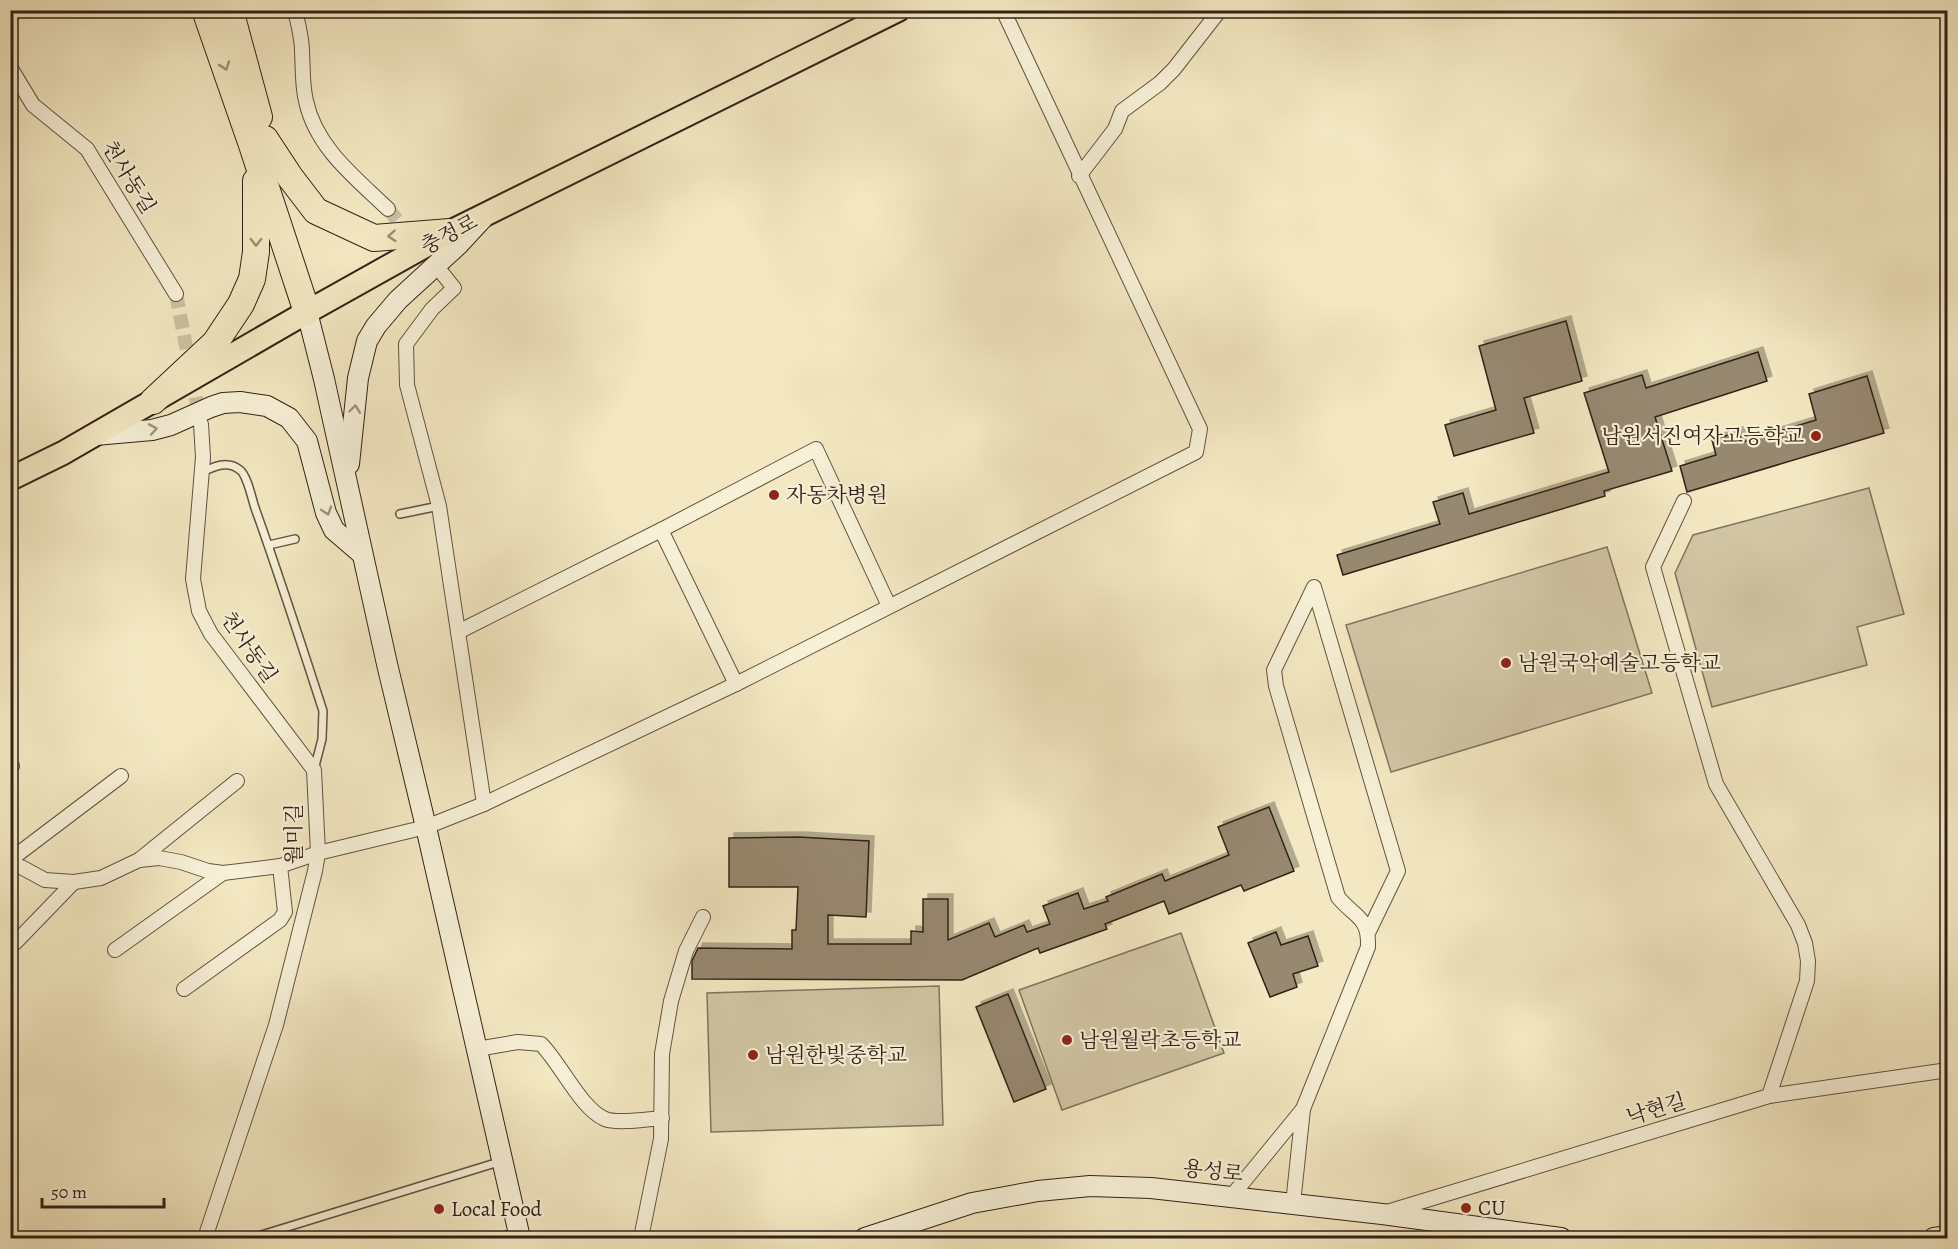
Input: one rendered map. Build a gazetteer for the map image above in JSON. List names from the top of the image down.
{
  "streets": {
    "main road": ["충정로"],
    "street": [
      "천사동길",
      "월미길",
      "낙현길",
      "용성로"
    ]
  },
  "crossings": [
    ["천사동길", "월미길"],
    ["낙현길", "용성로"]
  ],
  "places": [
    "남원서진여자고등학교",
    "자동차병원",
    "남원국악예술고등학교",
    "남원월락초등학교",
    "남원한빛중학교",
    "CU",
    "Local Food"
  ],
  "scale_bar": "50 m"
}
